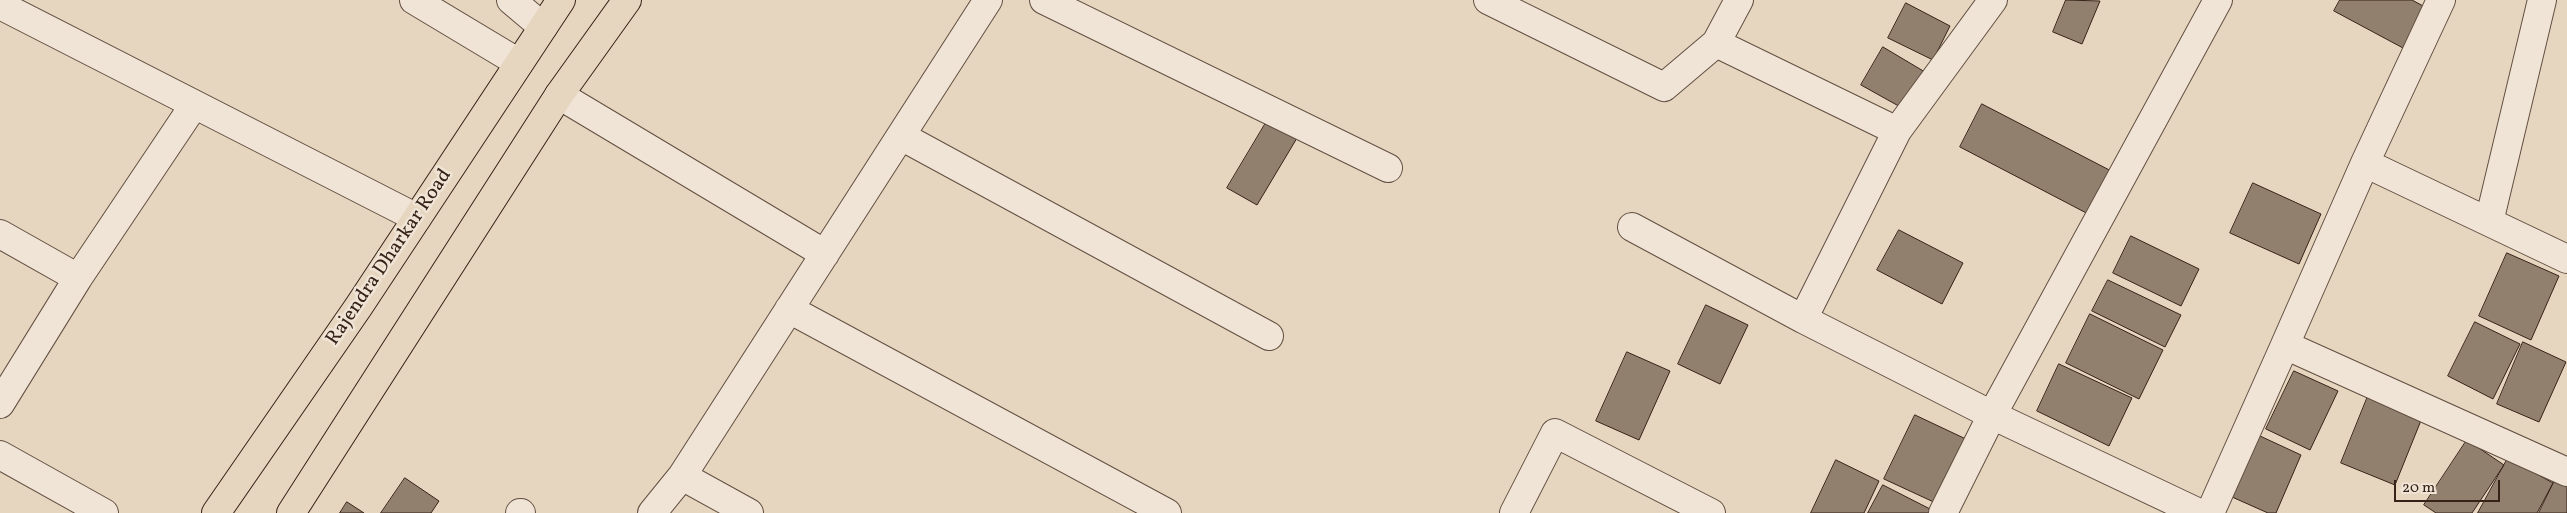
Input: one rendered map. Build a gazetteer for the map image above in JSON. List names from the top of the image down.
{
  "streets": {
    "main road": ["Rajendra Dharkar Road"]
  },
  "scale_bar": "20 m"
}
